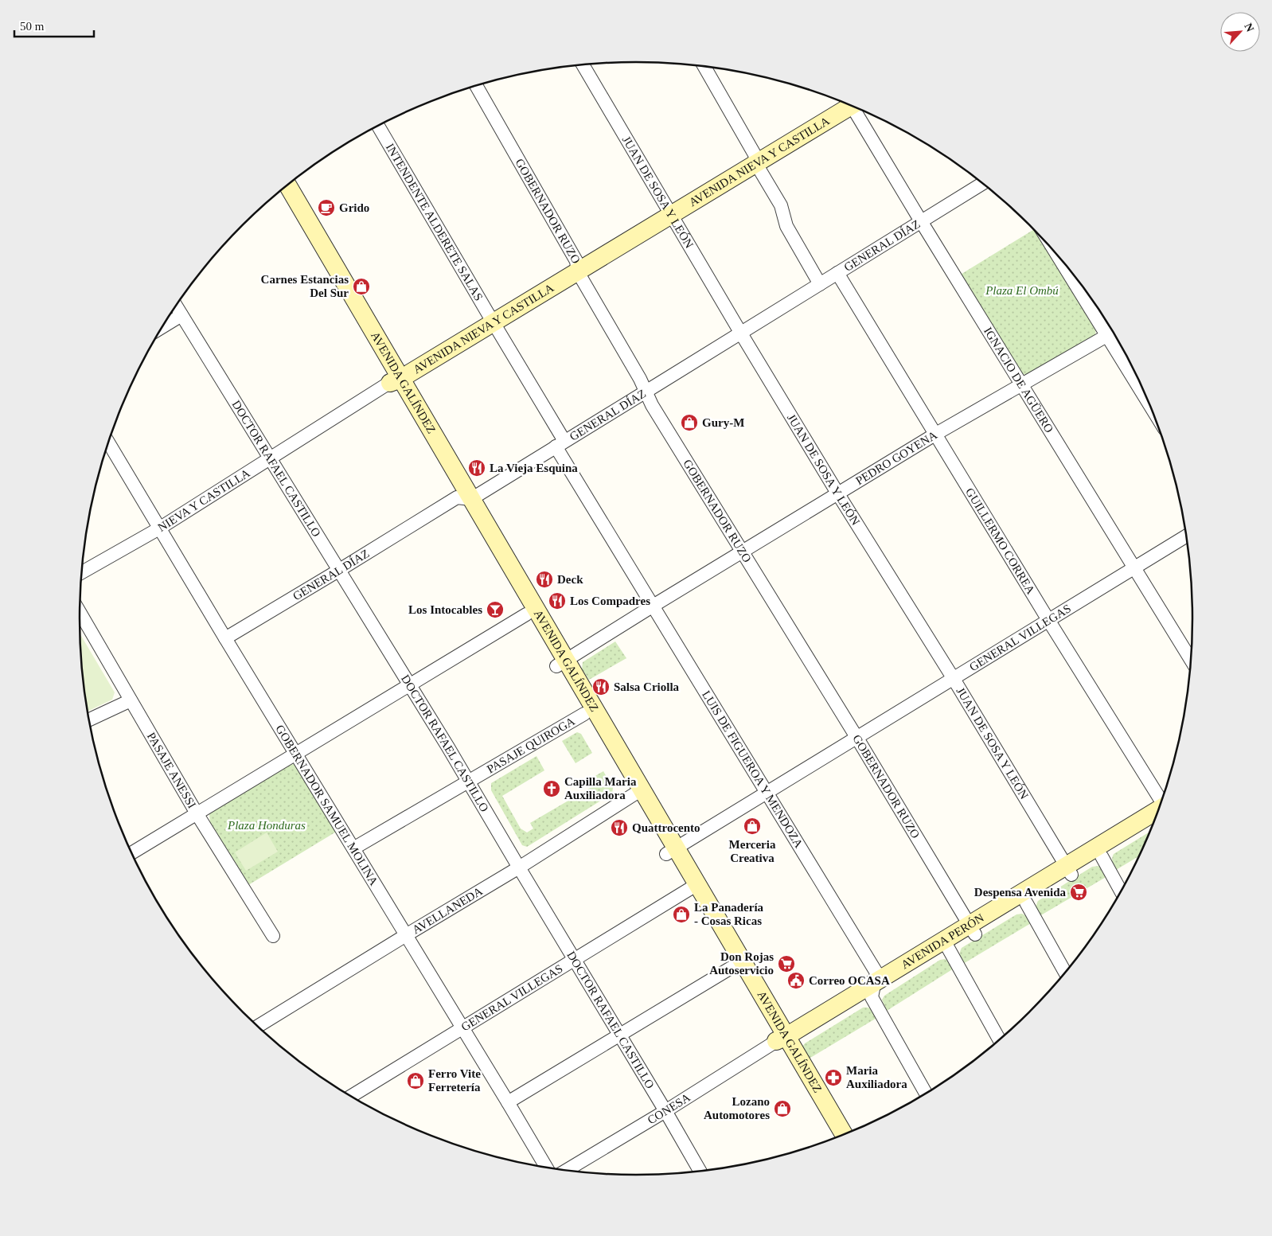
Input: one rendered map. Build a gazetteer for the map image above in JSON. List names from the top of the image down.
{
  "streets": {
    "main road": ["AVENIDA NIEVA Y CASTILLA", "AVENIDA GALÍNDEZ", "AVENIDA PERÓN"],
    "street": [
      "JUAN DE SOSA Y LEÓN",
      "GOBERNADOR RUZO",
      "INTENDENTE ALDERETE SALAS",
      "GENERAL DÍAZ",
      "IGNACIO DE AGÜERO",
      "PEDRO GOYENA",
      "DOCTOR RAFAEL CASTILLO",
      "NIEVA Y CASTILLA",
      "GUILLERMO CORREA",
      "GENERAL VILLEGAS",
      "PASAJE QUIROGA",
      "LUIS DE FIGUEROA Y MENDOZA",
      "PASAJE ANESSI",
      "GOBERNADOR SAMUEL MOLINA",
      "AVELLANEDA",
      "CONESA"
    ]
  },
  "crossings": [
    ["AVENIDA NIEVA Y CASTILLA", "JUAN DE SOSA Y LEÓN"],
    ["AVENIDA NIEVA Y CASTILLA", "GOBERNADOR RUZO"],
    ["AVENIDA NIEVA Y CASTILLA", "INTENDENTE ALDERETE SALAS"],
    ["AVENIDA NIEVA Y CASTILLA", "AVENIDA GALÍNDEZ"],
    ["AVENIDA NIEVA Y CASTILLA", "NIEVA Y CASTILLA"],
    ["AVENIDA NIEVA Y CASTILLA", "LUIS DE FIGUEROA Y MENDOZA"],
    ["JUAN DE SOSA Y LEÓN", "GENERAL DÍAZ"],
    ["JUAN DE SOSA Y LEÓN", "PEDRO GOYENA"],
    ["JUAN DE SOSA Y LEÓN", "GENERAL VILLEGAS"],
    ["JUAN DE SOSA Y LEÓN", "AVENIDA PERÓN"],
    ["GOBERNADOR RUZO", "GENERAL DÍAZ"],
    ["GOBERNADOR RUZO", "PEDRO GOYENA"],
    ["GOBERNADOR RUZO", "GENERAL VILLEGAS"],
    ["GOBERNADOR RUZO", "AVENIDA PERÓN"],
    ["INTENDENTE ALDERETE SALAS", "LUIS DE FIGUEROA Y MENDOZA"],
    ["GENERAL DÍAZ", "IGNACIO DE AGÜERO"],
    ["GENERAL DÍAZ", "AVENIDA GALÍNDEZ"],
    ["GENERAL DÍAZ", "DOCTOR RAFAEL CASTILLO"],
    ["GENERAL DÍAZ", "GUILLERMO CORREA"],
    ["GENERAL DÍAZ", "LUIS DE FIGUEROA Y MENDOZA"],
    ["GENERAL DÍAZ", "GOBERNADOR SAMUEL MOLINA"],
    ["IGNACIO DE AGÜERO", "PEDRO GOYENA"],
    ["IGNACIO DE AGÜERO", "GENERAL VILLEGAS"],
    ["AVENIDA GALÍNDEZ", "PEDRO GOYENA"],
    ["AVENIDA GALÍNDEZ", "NIEVA Y CASTILLA"],
    ["AVENIDA GALÍNDEZ", "GENERAL VILLEGAS"],
    ["AVENIDA GALÍNDEZ", "PASAJE QUIROGA"],
    ["AVENIDA GALÍNDEZ", "AVELLANEDA"],
    ["AVENIDA GALÍNDEZ", "AVENIDA PERÓN"],
    ["AVENIDA GALÍNDEZ", "CONESA"],
    ["PEDRO GOYENA", "GUILLERMO CORREA"],
    ["PEDRO GOYENA", "LUIS DE FIGUEROA Y MENDOZA"],
    ["DOCTOR RAFAEL CASTILLO", "NIEVA Y CASTILLA"],
    ["DOCTOR RAFAEL CASTILLO", "GENERAL VILLEGAS"],
    ["DOCTOR RAFAEL CASTILLO", "PASAJE QUIROGA"],
    ["DOCTOR RAFAEL CASTILLO", "AVELLANEDA"],
    ["DOCTOR RAFAEL CASTILLO", "CONESA"],
    ["NIEVA Y CASTILLA", "GOBERNADOR SAMUEL MOLINA"],
    ["GUILLERMO CORREA", "GENERAL VILLEGAS"],
    ["GENERAL VILLEGAS", "LUIS DE FIGUEROA Y MENDOZA"],
    ["GENERAL VILLEGAS", "GOBERNADOR SAMUEL MOLINA"],
    ["PASAJE QUIROGA", "GOBERNADOR SAMUEL MOLINA"],
    ["LUIS DE FIGUEROA Y MENDOZA", "AVENIDA PERÓN"],
    ["GOBERNADOR SAMUEL MOLINA", "AVELLANEDA"],
    ["AVENIDA PERÓN", "CONESA"]
  ],
  "parks": ["Plaza El Ombú", "Plaza Honduras"],
  "places": {
    "cafe": ["Grido"],
    "shop": [
      "Carnes Estancias Del Sur",
      "Gury-M",
      "Merceria Creativa",
      "La Panadería - Cosas Ricas",
      "Ferro Vite Ferretería",
      "Lozano Automotores"
    ],
    "restaurant": [
      "La Vieja Esquina",
      "Deck",
      "Los Compadres",
      "Salsa Criolla",
      "Quattrocento"
    ],
    "bar": ["Los Intocables"],
    "church": ["Capilla Maria Auxiliadora"],
    "supermarket": ["Despensa Avenida", "Don Rojas Autoservicio"],
    "public building": ["Correo OCASA"],
    "pharmacy": ["Maria Auxiliadora"]
  },
  "scale_bar": "50 m",
  "north": "top right"
}
